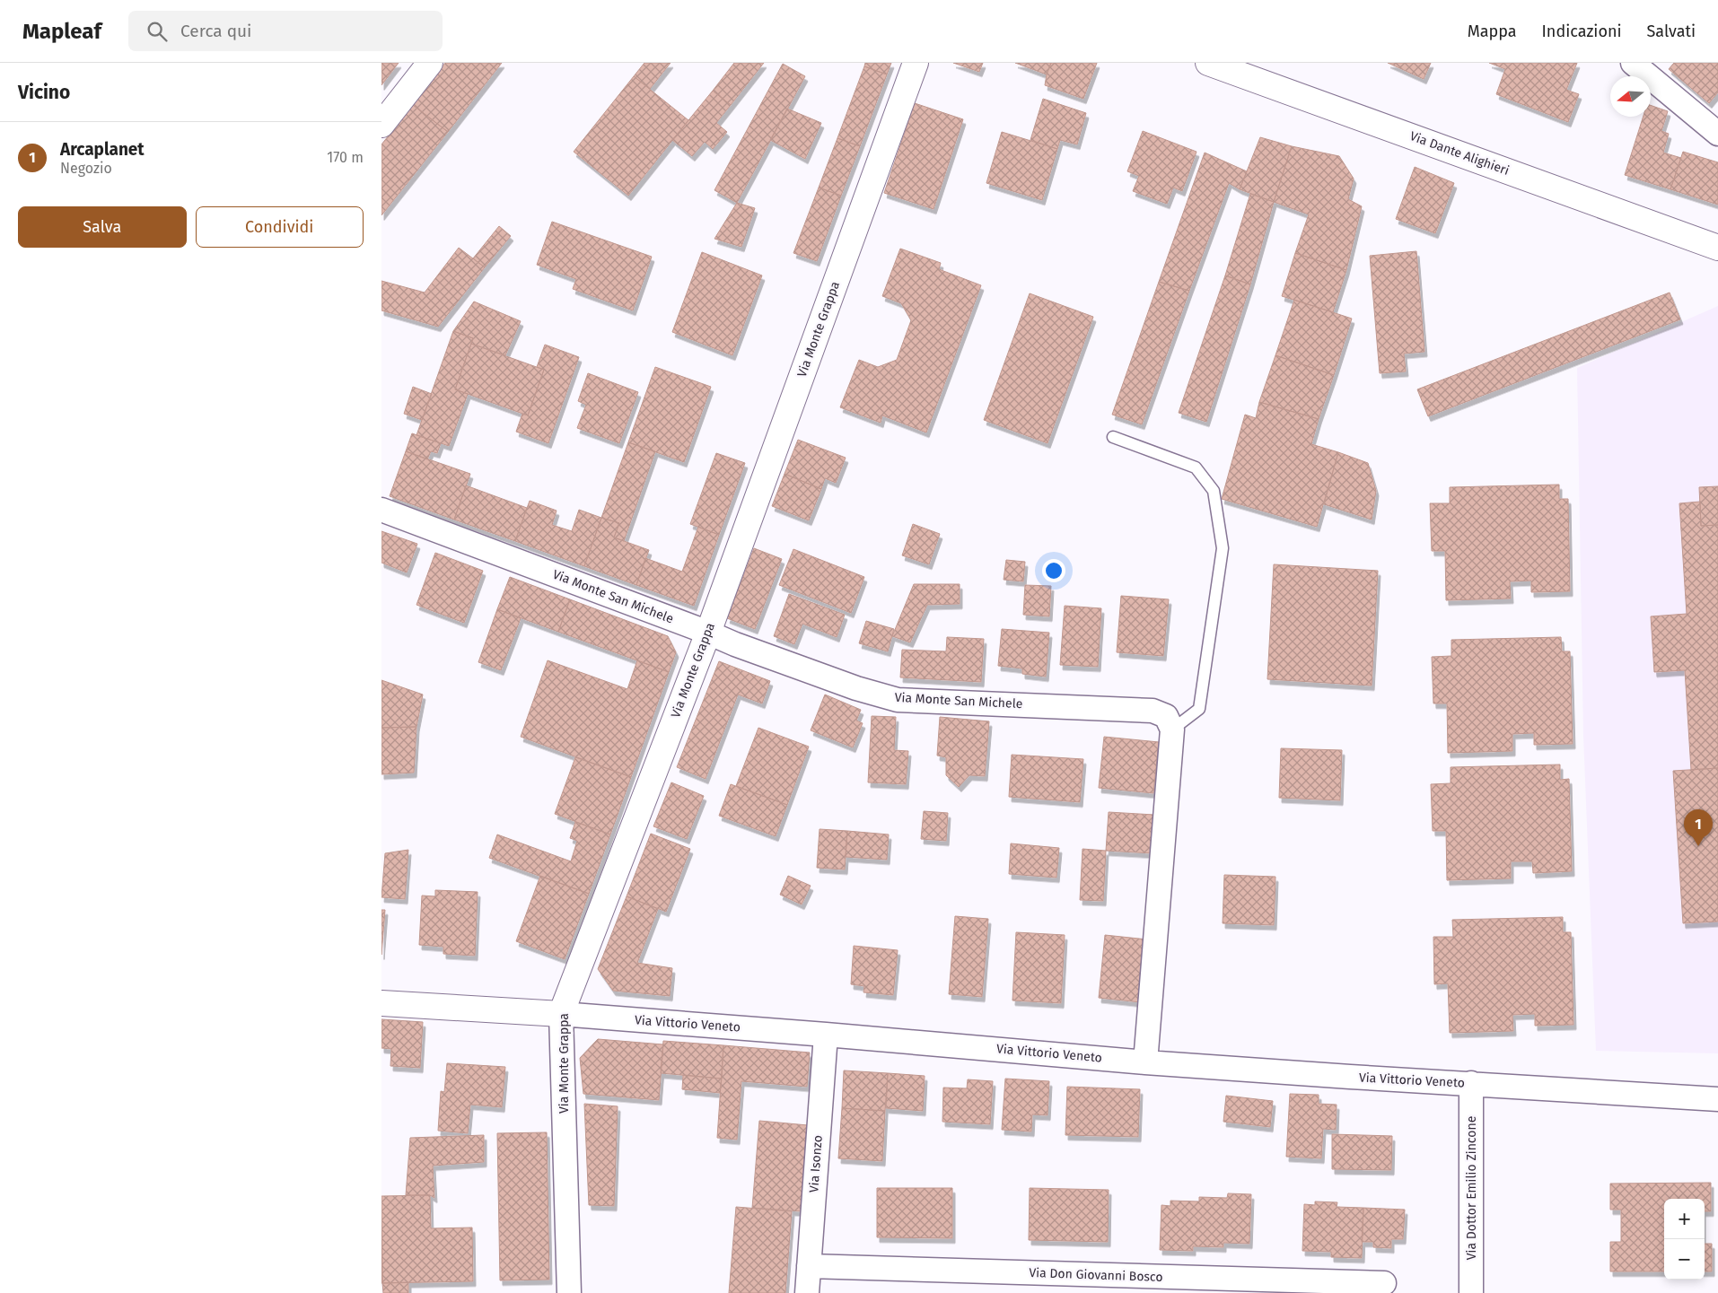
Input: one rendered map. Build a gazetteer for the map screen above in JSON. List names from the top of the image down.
{
  "streets": {
    "street": [
      "Via Dante Alighieri",
      "Via Monte Grappa",
      "Via Monte San Michele",
      "Via Vittorio Veneto",
      "Via Isonzo",
      "Via Dottor Emilio Zincone",
      "Via Don Giovanni Bosco"
    ]
  },
  "crossings": [
    ["Via Monte Grappa", "Via Monte San Michele"],
    ["Via Monte Grappa", "Via Vittorio Veneto"],
    ["Via Vittorio Veneto", "Via Isonzo"],
    ["Via Vittorio Veneto", "Via Dottor Emilio Zincone"],
    ["Via Isonzo", "Via Don Giovanni Bosco"]
  ],
  "north": "left",
  "page": {
    "header": "Mapleaf",
    "search": "Cerca qui",
    "nav": ["Mappa", "Indicazioni", "Salvati"],
    "heading": "Vicino",
    "list": [
      {
        "mark": "1",
        "name": "Arcaplanet",
        "note": "Negozio",
        "value": "170 m"
      }
    ],
    "buttons": ["Salva", "Condividi"],
    "pins": "1",
    "map_buttons": ["+", "−"]
  }
}
